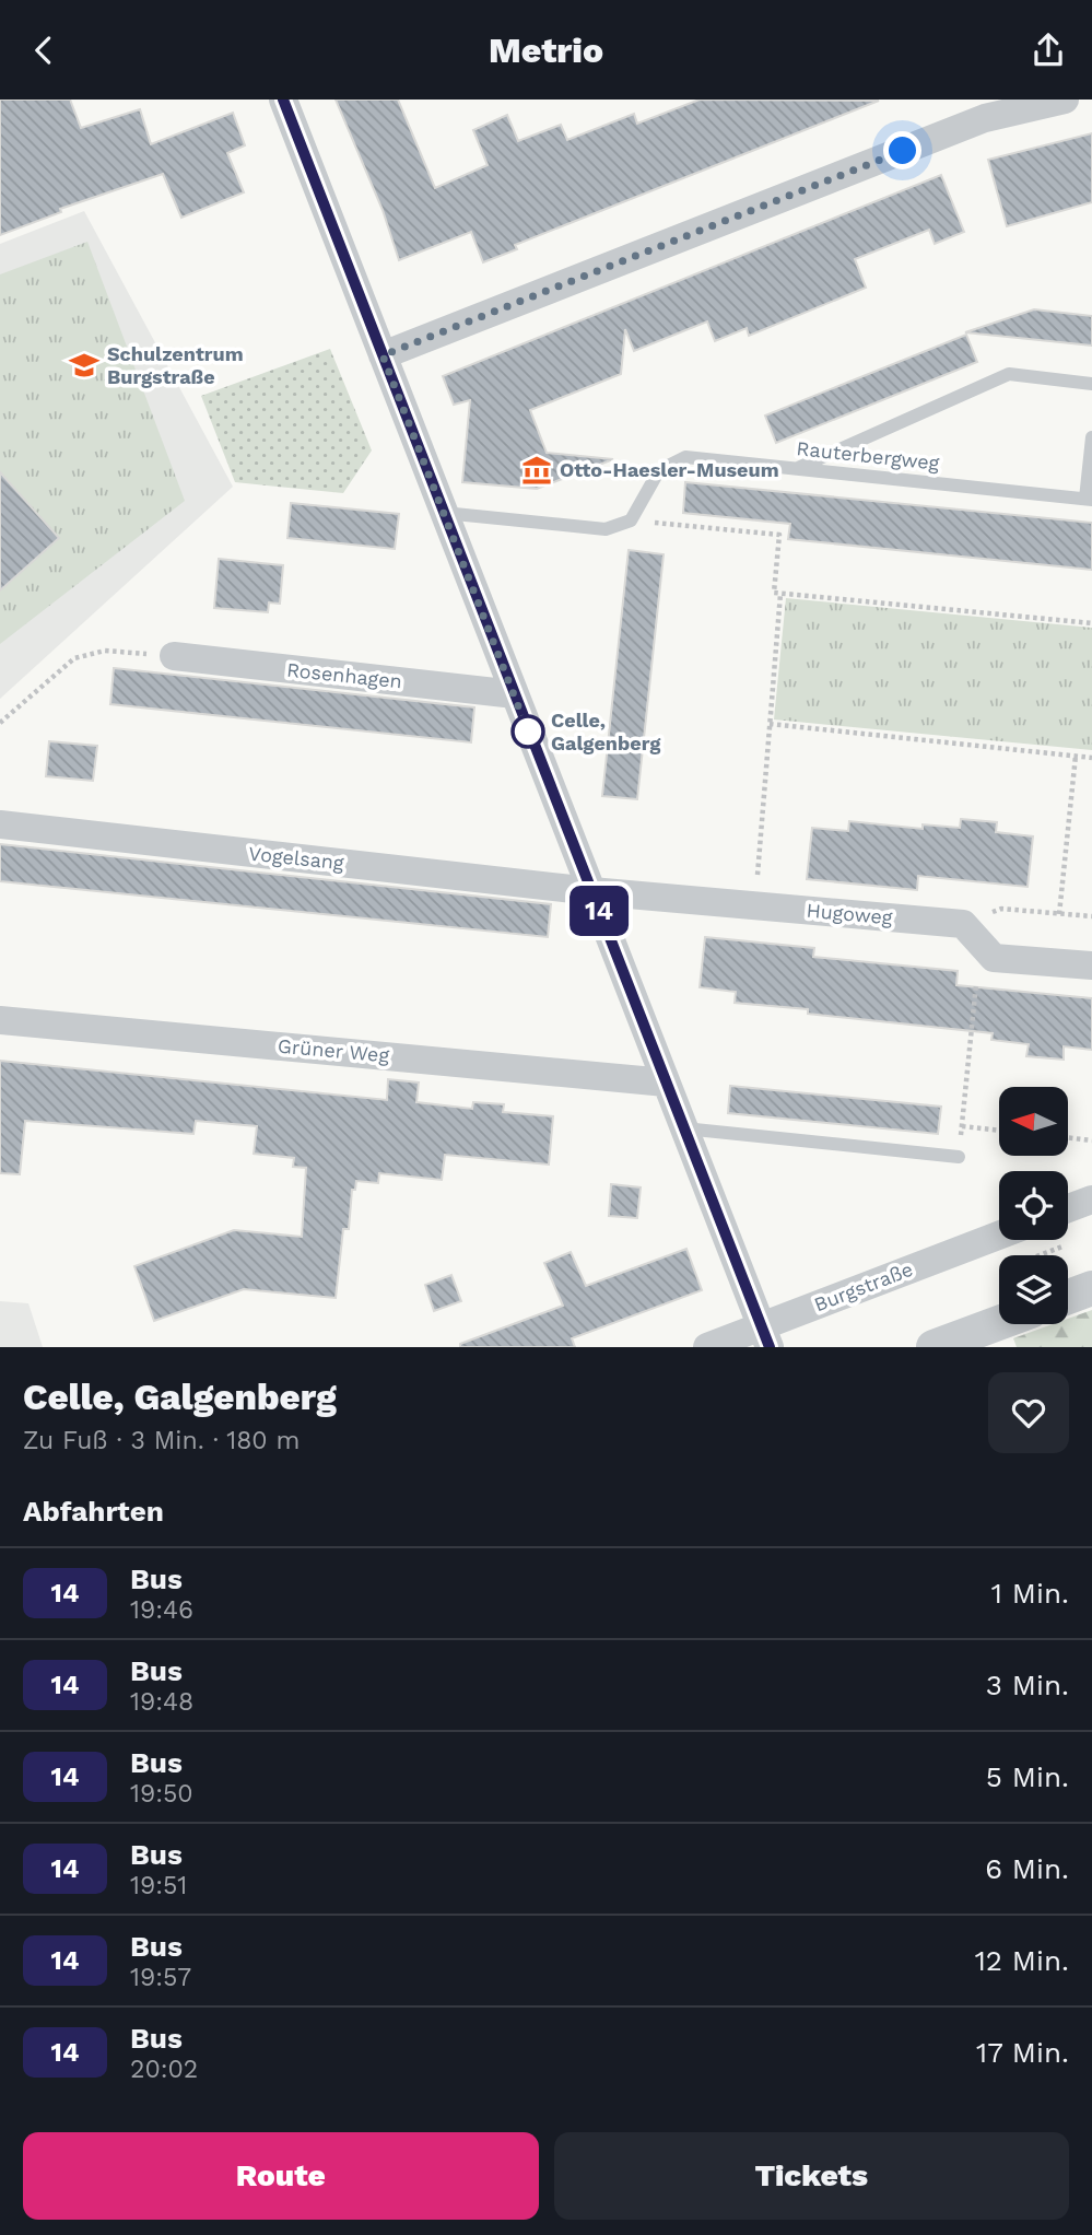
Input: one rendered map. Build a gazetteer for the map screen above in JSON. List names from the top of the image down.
{
  "streets": {
    "street": [
      "Rosenhagen",
      "Vogelsang",
      "Hugoweg",
      "Grüner Weg",
      "Burgstraße"
    ],
    "lane": ["Rauterbergweg"]
  },
  "crossings": [
    ["Vogelsang", "Hugoweg"]
  ],
  "places": {
    "school or university": ["Schulzentrum Burgstraße"],
    "museum": ["Otto-Haesler-Museum"],
    "other": ["Celle, Galgenberg"]
  },
  "lines": ["bus line 14"],
  "north": "left",
  "page": {
    "header": "Metrio",
    "on_map": "14",
    "heading": [
      ["Celle, Galgenberg", "Zu Fuß · 3 Min. · 180 m"],
      "Abfahrten"
    ],
    "list": [
      {
        "mark": "14",
        "name": "Bus",
        "note": "19:46",
        "value": "1 Min."
      },
      {
        "mark": "14",
        "name": "Bus",
        "note": "19:48",
        "value": "3 Min."
      },
      {
        "mark": "14",
        "name": "Bus",
        "note": "19:50",
        "value": "5 Min."
      },
      {
        "mark": "14",
        "name": "Bus",
        "note": "19:51",
        "value": "6 Min."
      },
      {
        "mark": "14",
        "name": "Bus",
        "note": "19:57",
        "value": "12 Min."
      },
      {
        "mark": "14",
        "name": "Bus",
        "note": "20:02",
        "value": "17 Min."
      }
    ],
    "buttons": ["Route", "Tickets"]
  }
}
